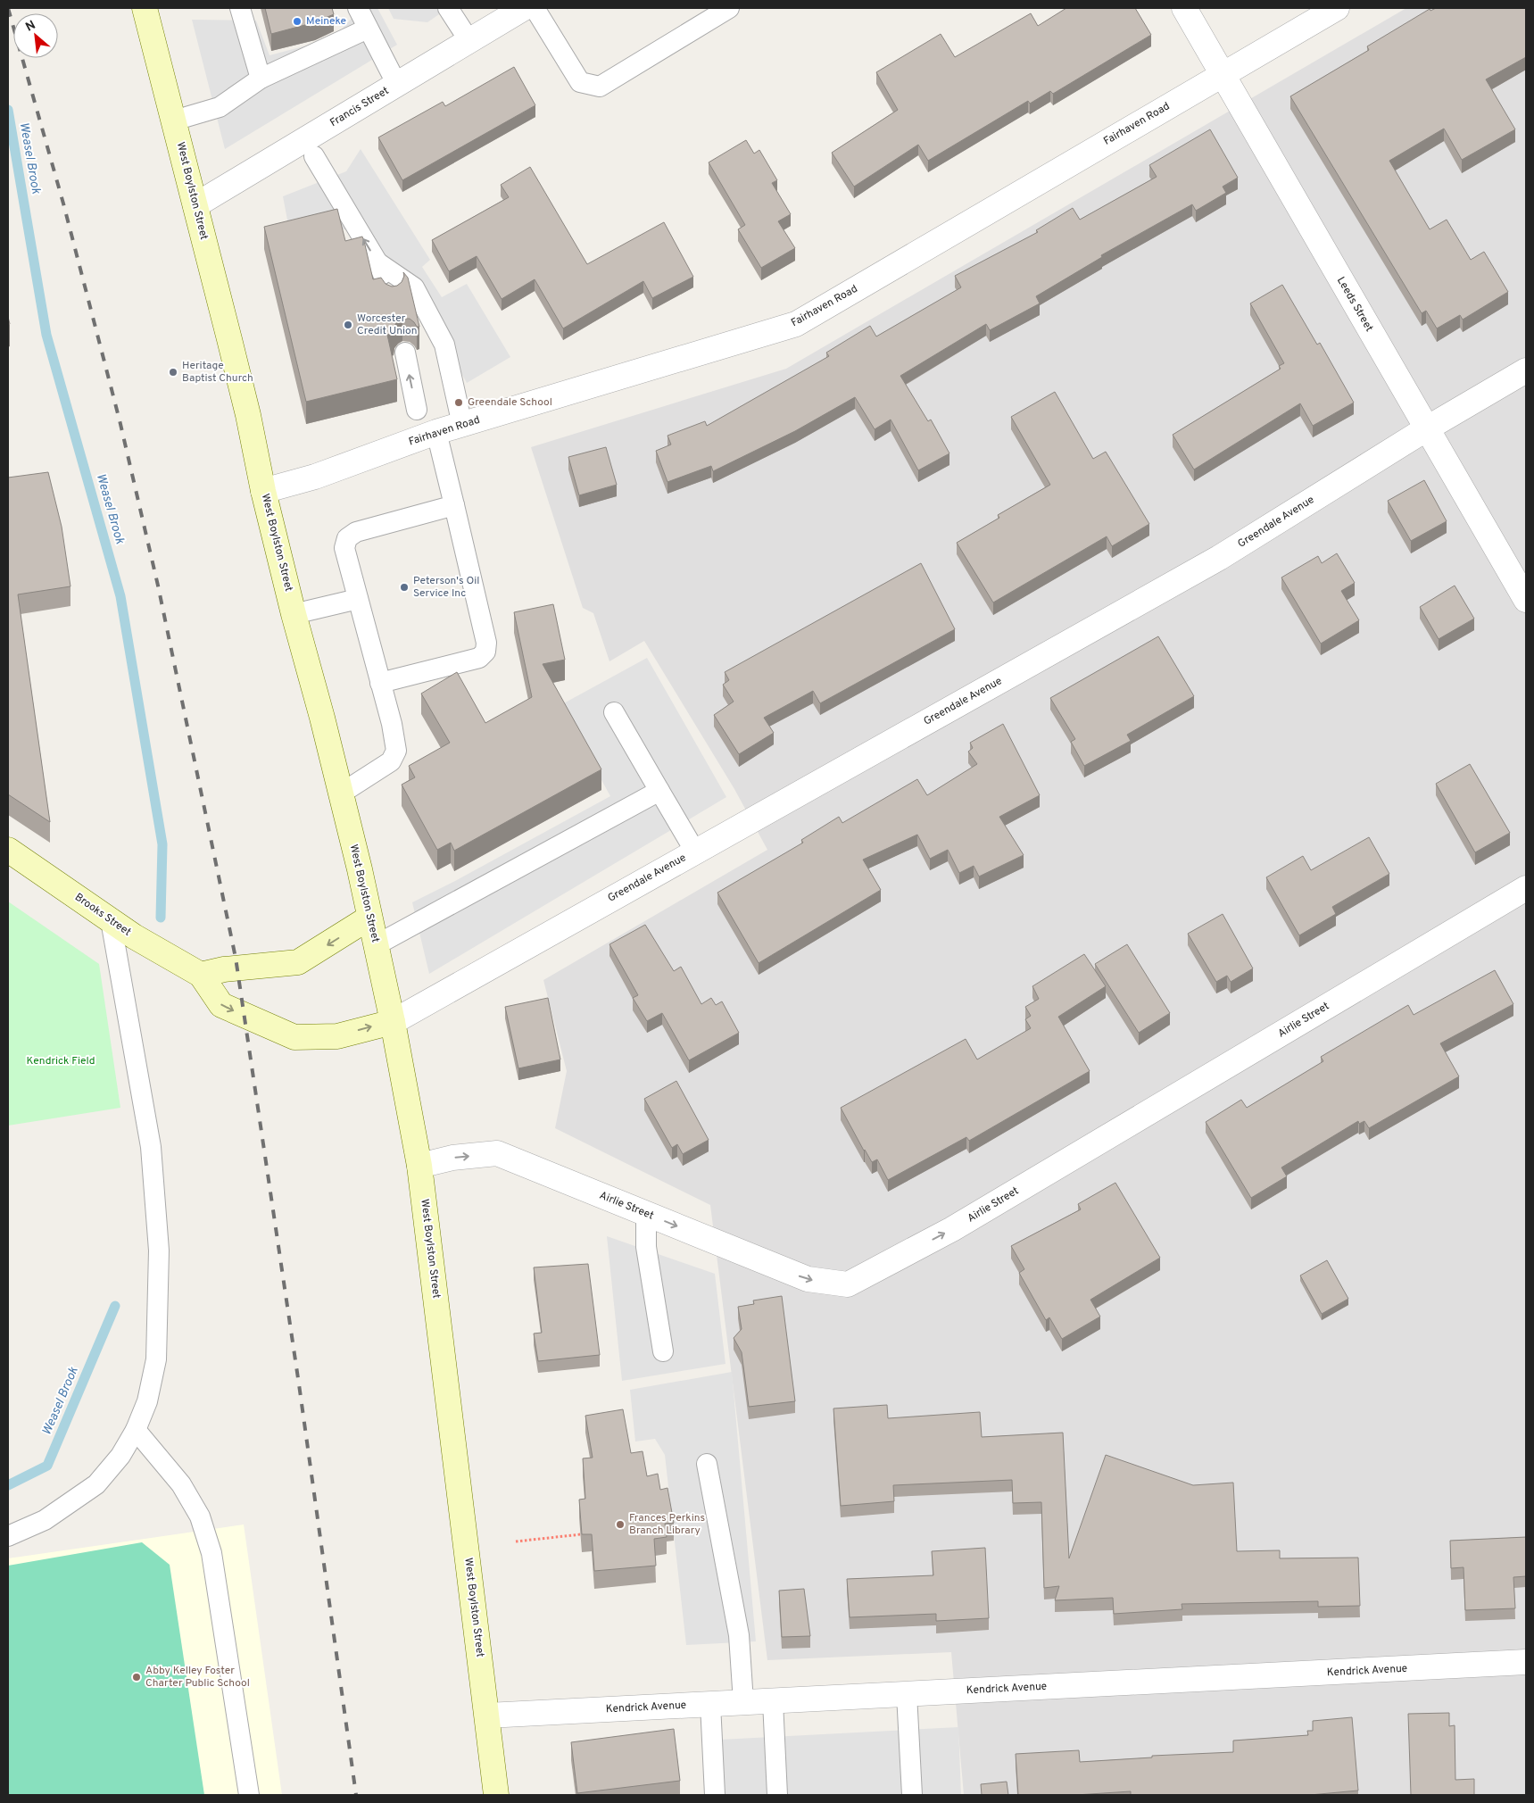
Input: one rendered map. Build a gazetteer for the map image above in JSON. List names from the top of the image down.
{
  "streets": {
    "main road": ["West Boylston Street", "Brooks Street"],
    "street": [
      "Francis Street",
      "Fairhaven Road",
      "Leeds Street",
      "Greendale Avenue",
      "Airlie Street",
      "Kendrick Avenue"
    ]
  },
  "crossings": [
    ["Francis Street", "West Boylston Street"],
    ["Fairhaven Road", "West Boylston Street"],
    ["Fairhaven Road", "Leeds Street"],
    ["West Boylston Street", "Greendale Avenue"],
    ["West Boylston Street", "Brooks Street"],
    ["West Boylston Street", "Airlie Street"],
    ["West Boylston Street", "Kendrick Avenue"],
    ["Leeds Street", "Greendale Avenue"],
    ["Greendale Avenue", "Brooks Street"]
  ],
  "one_way": ["Brooks Street", "Airlie Street"],
  "water": ["Weasel Brook"],
  "parks": ["Kendrick Field"],
  "places": [
    "Meineke",
    "Worcester Credit Union",
    "Heritage Baptist Church",
    "Greendale School",
    "Peterson's Oil Service Inc",
    "Frances Perkins Branch Library",
    "Abby Kelley Foster Charter Public School"
  ],
  "north": "top left"
}
